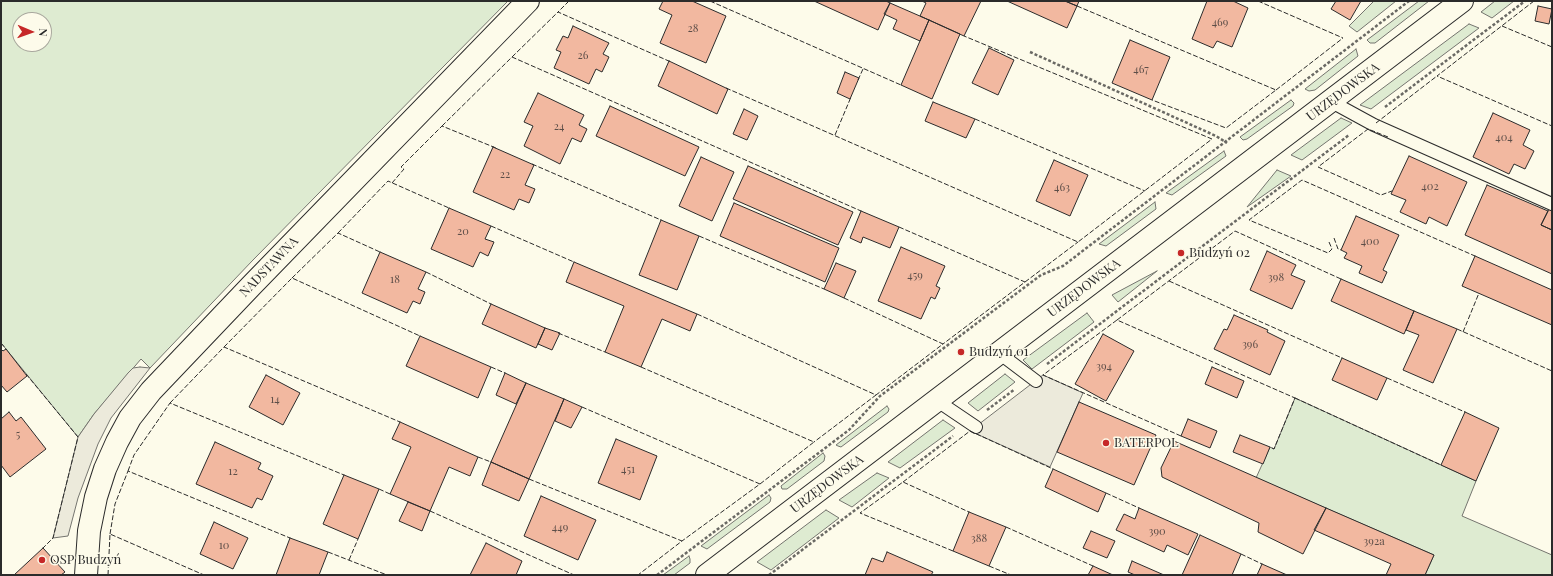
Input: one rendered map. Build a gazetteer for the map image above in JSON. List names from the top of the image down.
{
  "streets": {
    "street": ["URZĘDOWSKA", "NADSTAWNA"]
  },
  "places": [
    "Budzyń 02",
    "Budzyń 01",
    "BATERPOL",
    "OSP Budzyń"
  ],
  "house_numbers": [
    "469",
    "28",
    "26",
    "467",
    "24",
    "404",
    "22",
    "402",
    "463",
    "20",
    "400",
    "459",
    "398",
    "18",
    "396",
    "394",
    "14",
    "5",
    "451",
    "12",
    "449",
    "390",
    "388",
    "392a",
    "10"
  ],
  "north": "right"
}
